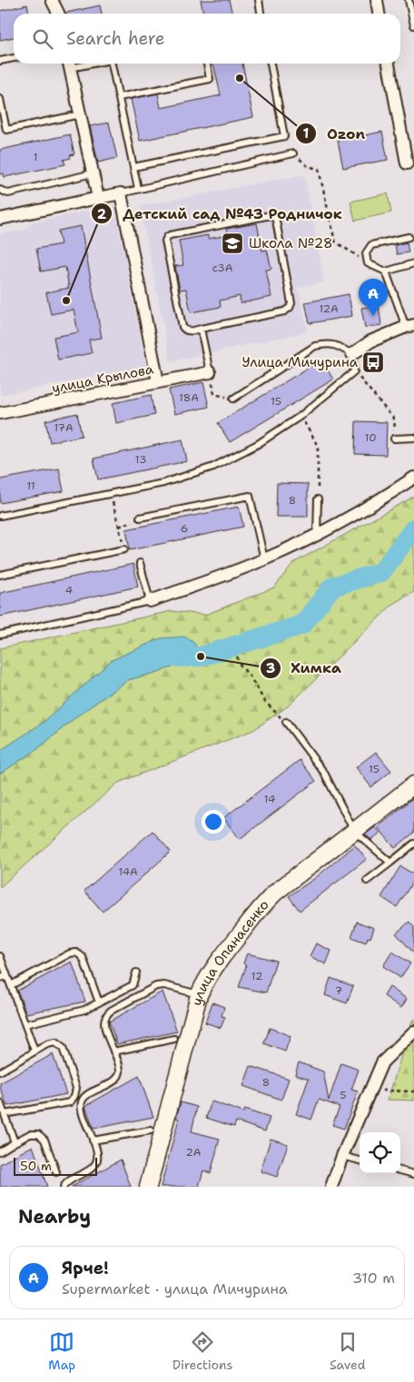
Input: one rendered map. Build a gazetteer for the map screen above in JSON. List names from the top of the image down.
{
  "streets": {
    "street": ["улица Крылова", "улица Опанасенко"]
  },
  "places": {
    "other": ["Ozon", "Детский сад №43 Родничок", "Химка"],
    "school or university": ["Школа №28"],
    "bus stop": ["Улица Мичурина"]
  },
  "house_numbers": [
    "1",
    "с3А",
    "12А",
    "18А",
    "15",
    "17А",
    "10",
    "13",
    "11",
    "8",
    "6",
    "4",
    "15",
    "14",
    "14А",
    "12",
    "7",
    "8",
    "5",
    "2А"
  ],
  "scale_bar": "50 m",
  "page": {
    "search": "Search here",
    "pins": "A",
    "scale": "50 m",
    "heading": "Nearby",
    "list": [
      {
        "mark": "A",
        "name": "Ярче!",
        "note": "Supermarket · улица Мичурина",
        "value": "310 m"
      }
    ],
    "nav": ["Map", "Directions", "Saved"]
  }
}
